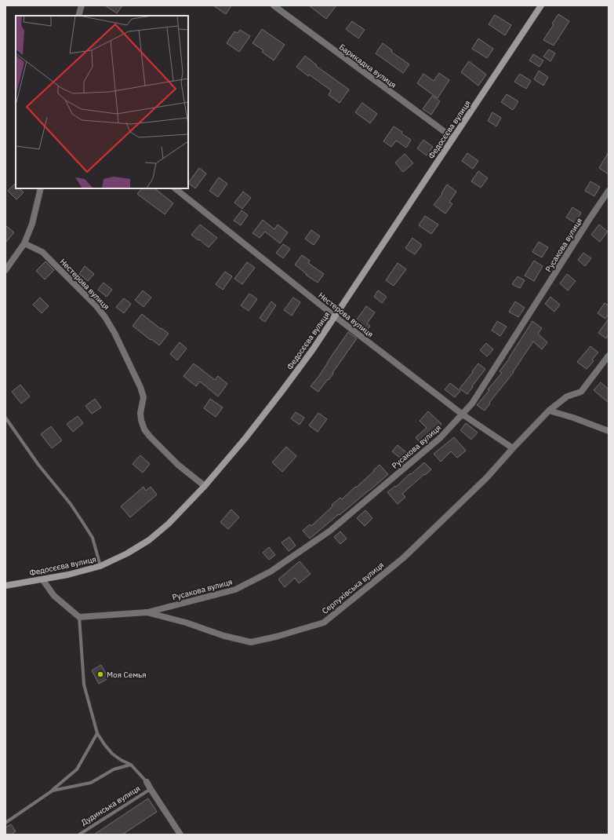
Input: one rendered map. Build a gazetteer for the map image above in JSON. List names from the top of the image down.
{
  "streets": {
    "main road": ["Федосєєва вулиця"],
    "street": [
      "Барикадна вулиця",
      "Русакова вулиця",
      "Нестерова вулиця",
      "Серпухівська вулиця",
      "Дудинська вулиця"
    ]
  },
  "crossings": [
    ["Барикадна вулиця", "Федосєєва вулиця"],
    ["Федосєєва вулиця", "Нестерова вулиця"],
    ["Русакова вулиця", "Нестерова вулиця"],
    ["Русакова вулиця", "Серпухівська вулиця"],
    ["Нестерова вулиця", "Серпухівська вулиця"]
  ],
  "places": ["Моя Семья"]
}
